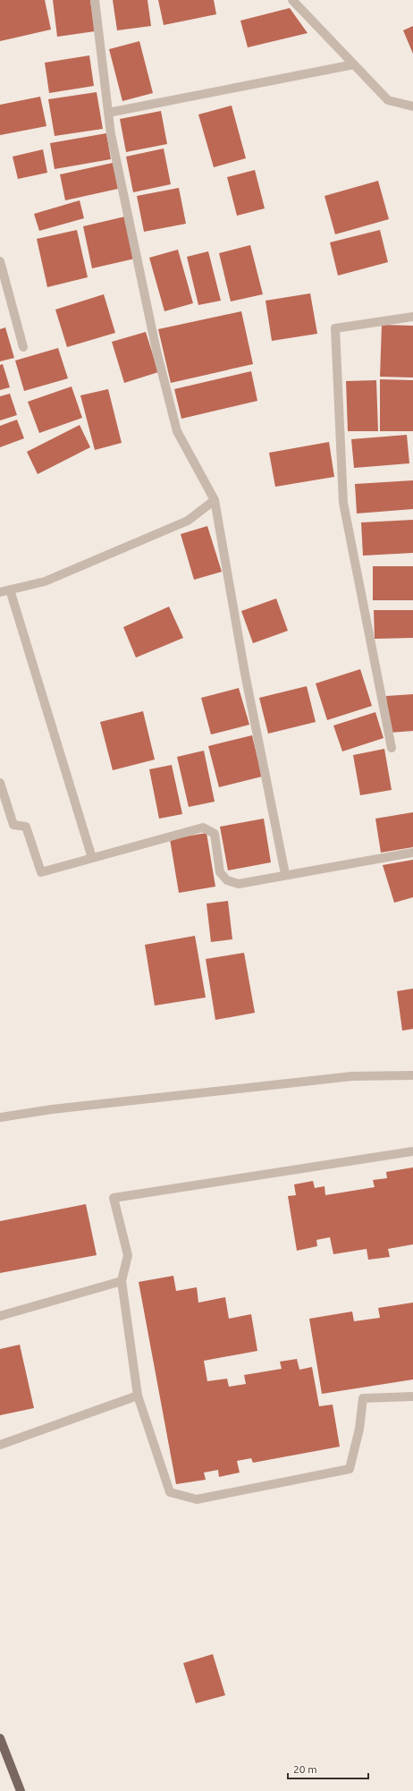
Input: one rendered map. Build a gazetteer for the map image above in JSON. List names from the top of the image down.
{
  "scale_bar": "20 m"
}
